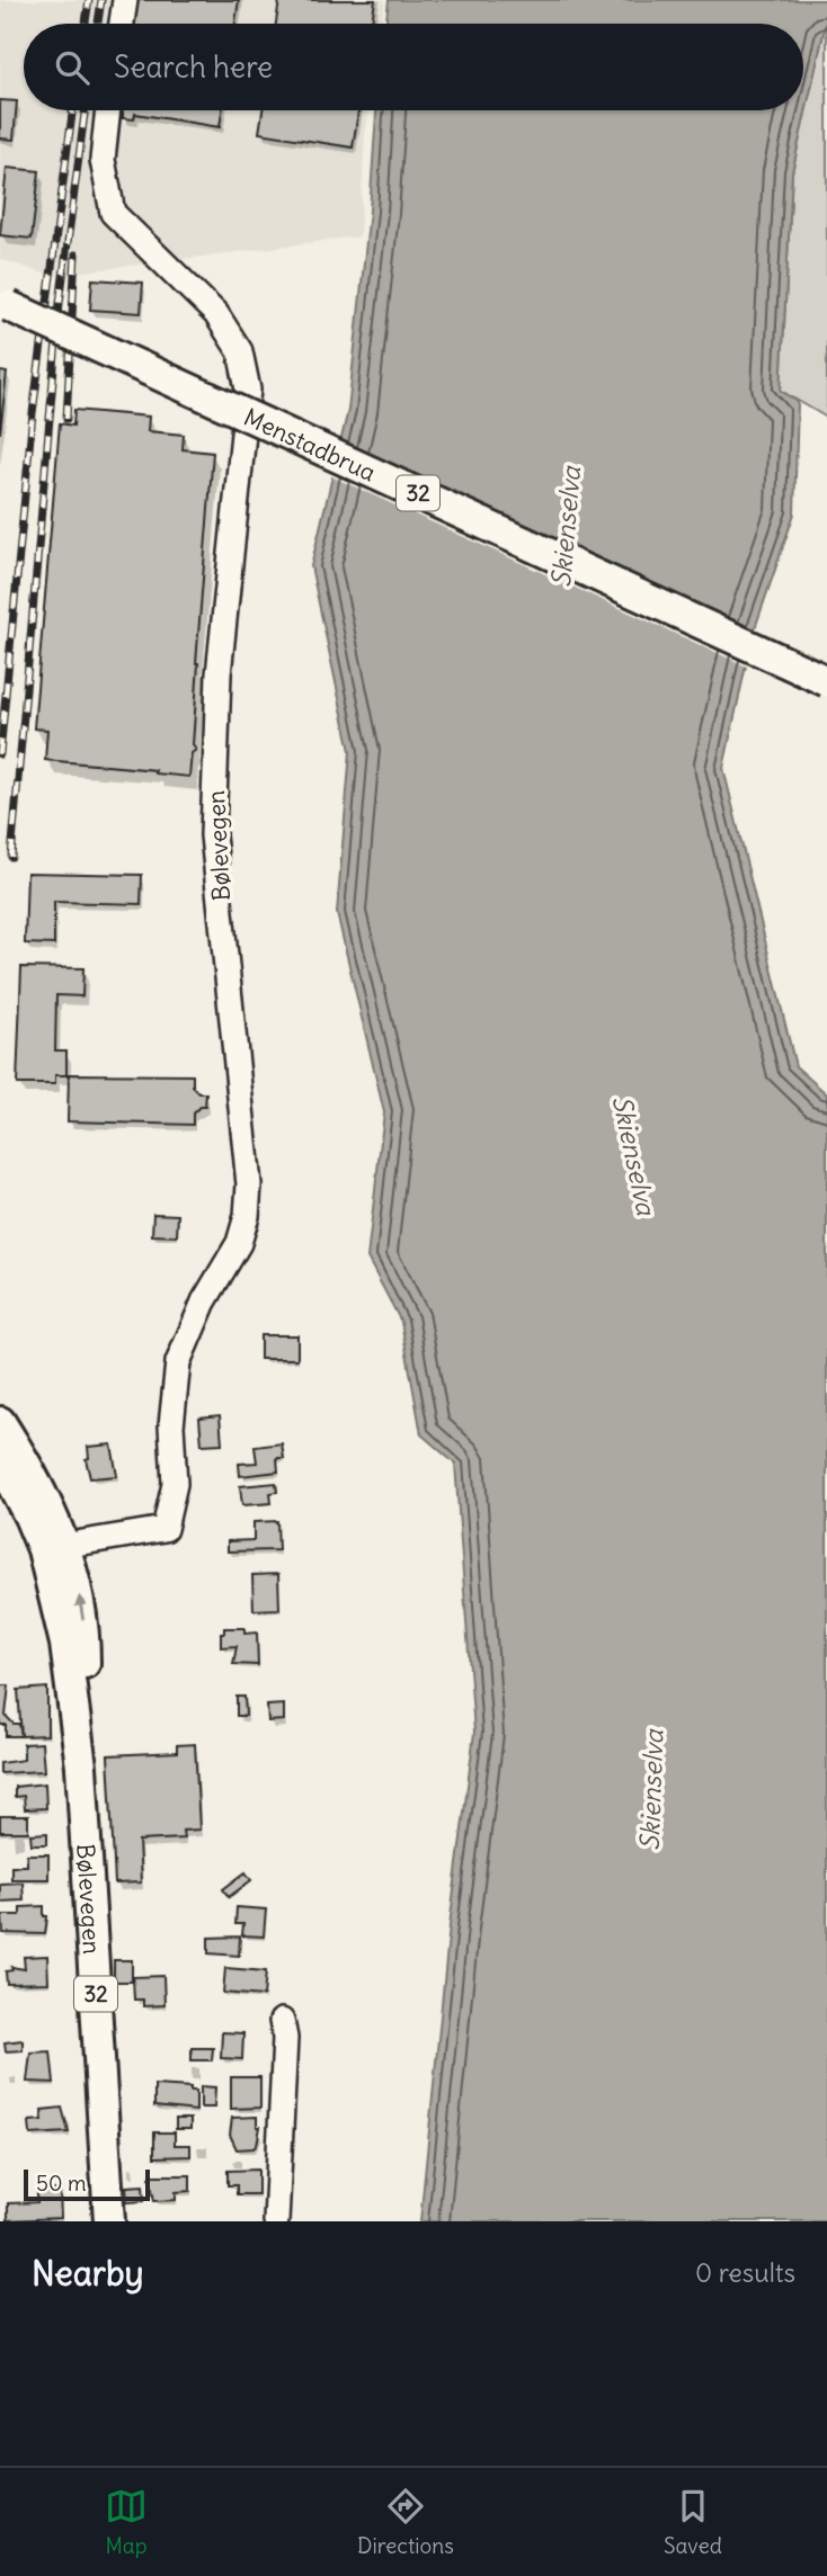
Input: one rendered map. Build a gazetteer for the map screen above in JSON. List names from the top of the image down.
{
  "streets": {
    "main road": ["Menstadbrua", "32", "Bølevegen"]
  },
  "water": ["Skienselva"],
  "scale_bar": "50 m",
  "page": {
    "search": "Search here",
    "scale": "50 m",
    "heading": ["Nearby", "0 results"],
    "nav": ["Map", "Directions", "Saved"]
  }
}
